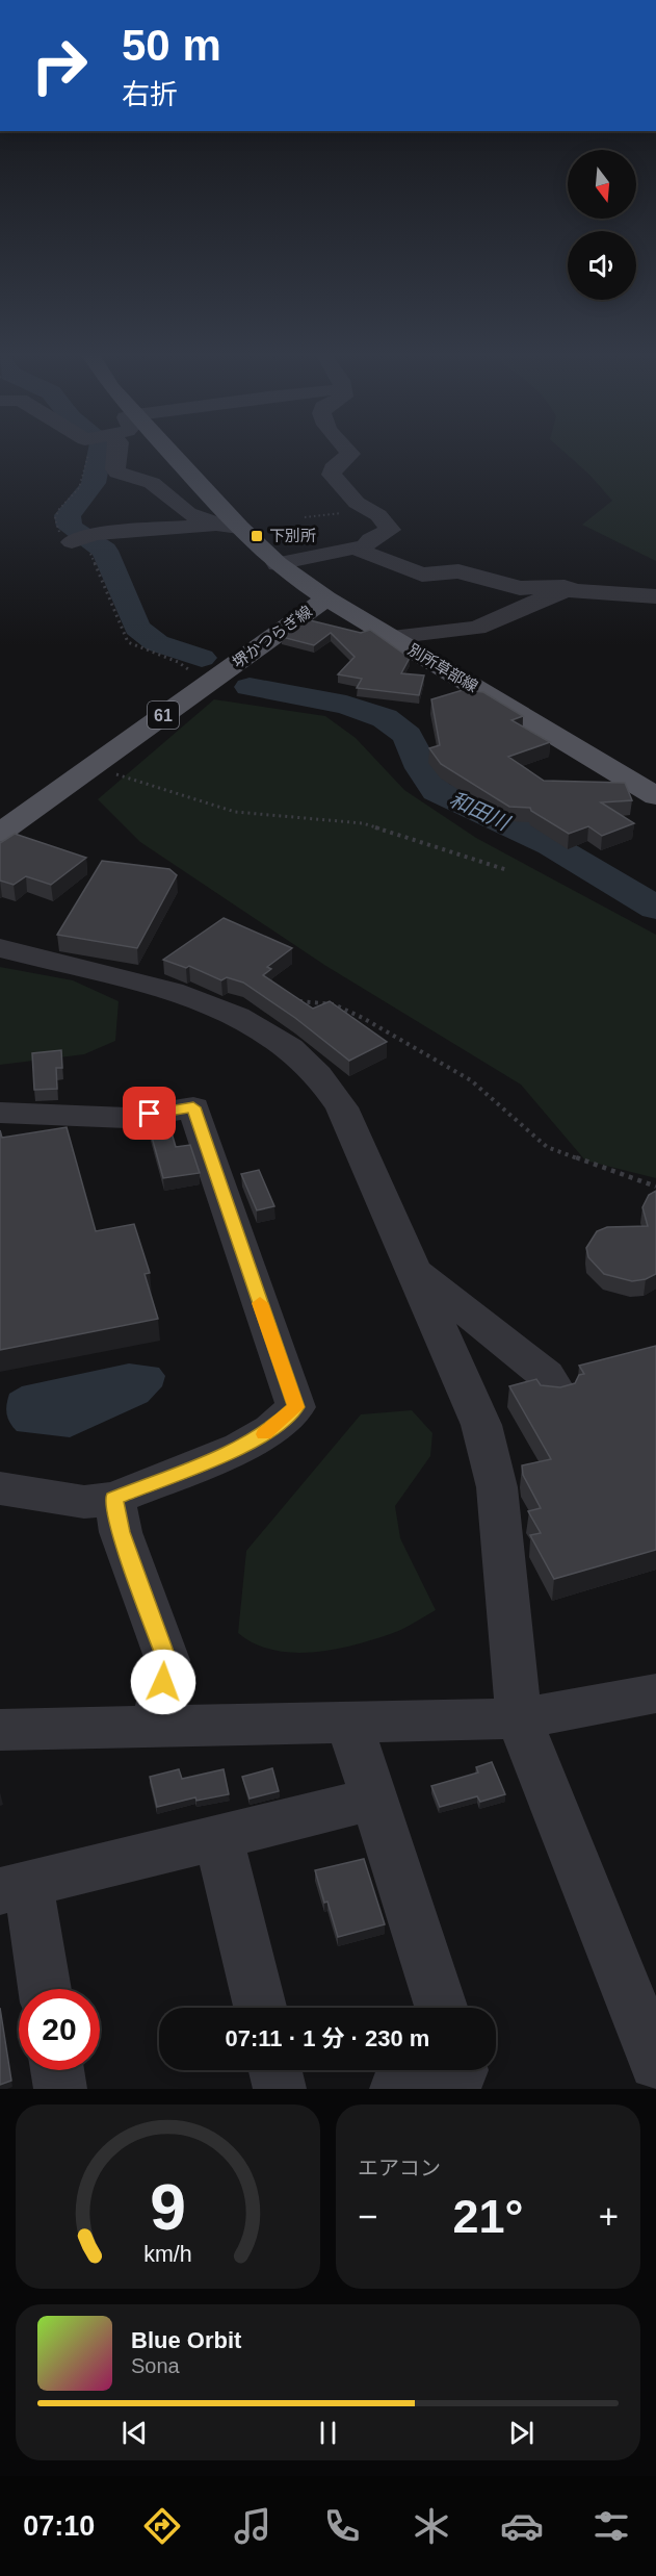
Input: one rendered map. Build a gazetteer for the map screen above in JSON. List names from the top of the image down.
{
  "streets": {
    "main road": ["堺かつらぎ線", "別所草部線", "61"]
  },
  "crossings": [
    ["堺かつらぎ線", "別所草部線"]
  ],
  "water": ["和田川"],
  "places": {
    "transit": ["下別所"]
  },
  "north": "bottom",
  "page": {
    "turn": ["50 m", "右折"],
    "limit": "20",
    "trip": "07:11 · 1 分 · 230 m",
    "tile": "エアコン",
    "heat": ["−", "21°", "+"],
    "song": ["Blue Orbit", "Sona"],
    "tabs": "07:10",
    "gauge": ["9", "km/h"]
  }
}
